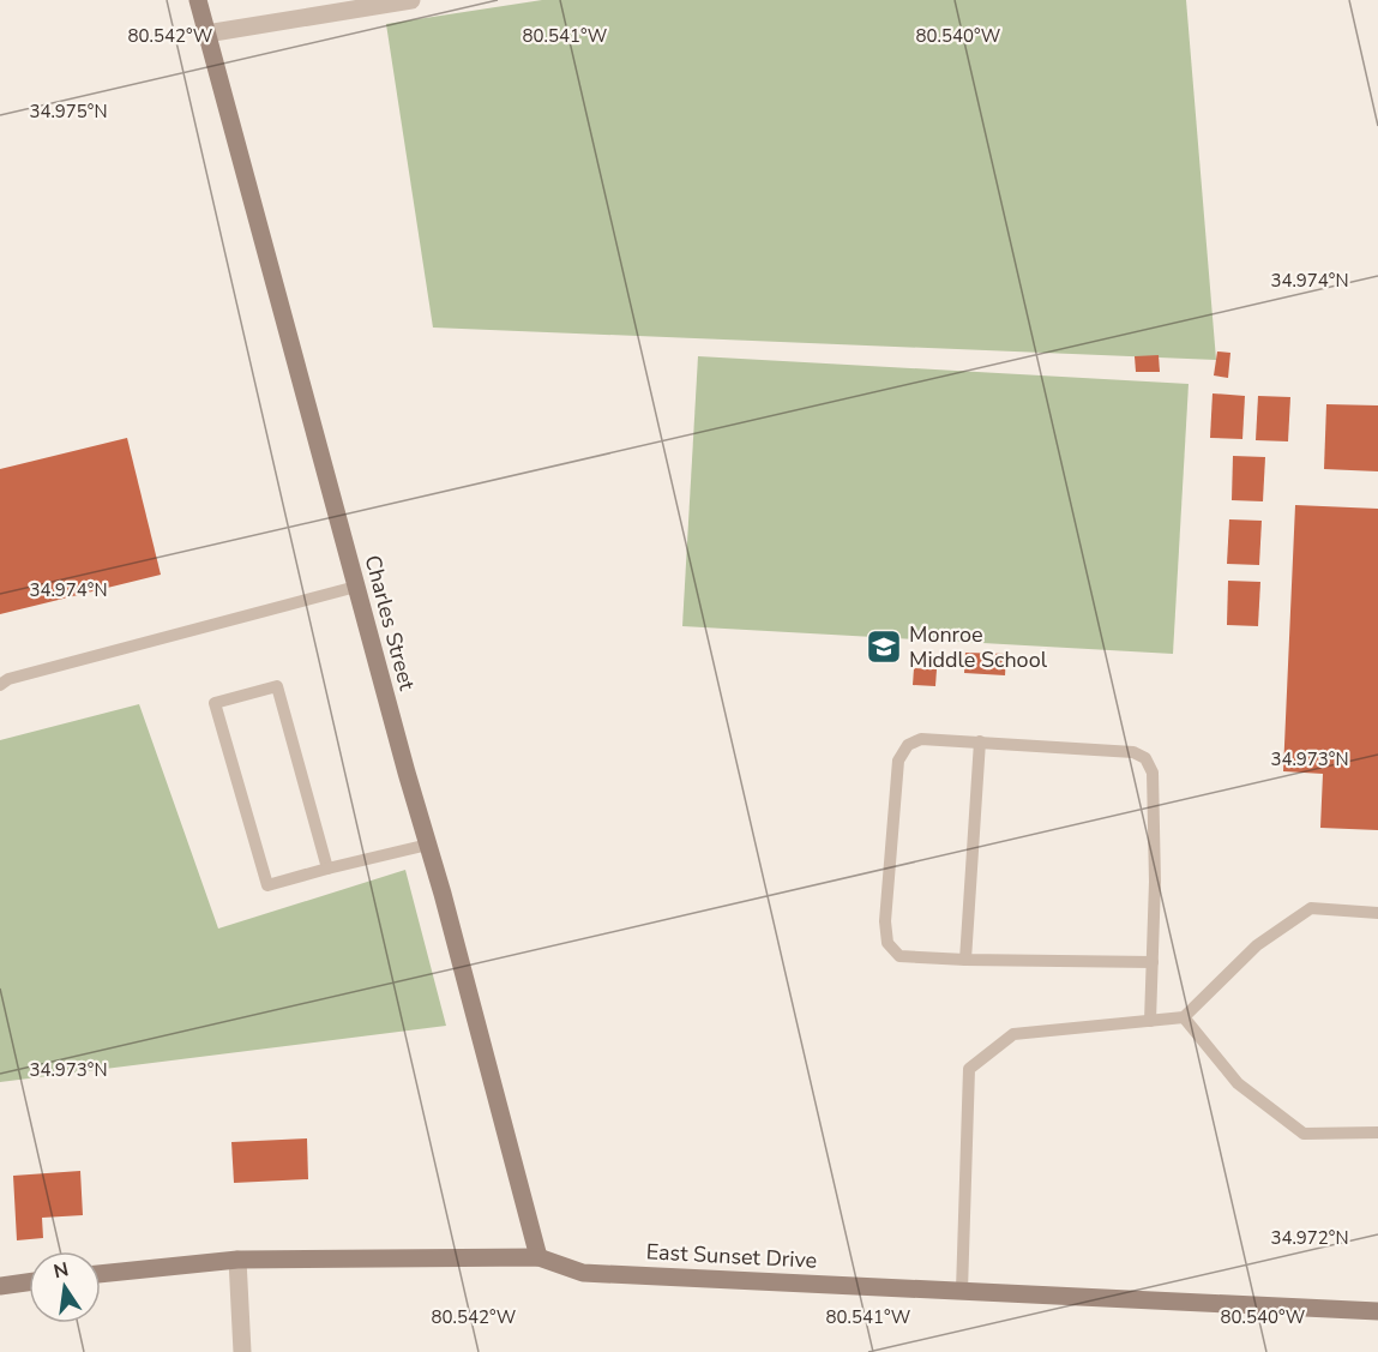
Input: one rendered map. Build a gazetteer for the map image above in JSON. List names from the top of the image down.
{
  "streets": {
    "street": ["Charles Street", "East Sunset Drive"]
  },
  "crossings": [
    ["Charles Street", "East Sunset Drive"]
  ],
  "places": {
    "school or university": ["Monroe Middle School"]
  },
  "north": "top",
  "coordinates": [
    "80.542°W",
    "80.541°W",
    "80.540°W",
    "34.975°N",
    "34.974°N",
    "34.973°N",
    "34.972°N"
  ]
}
